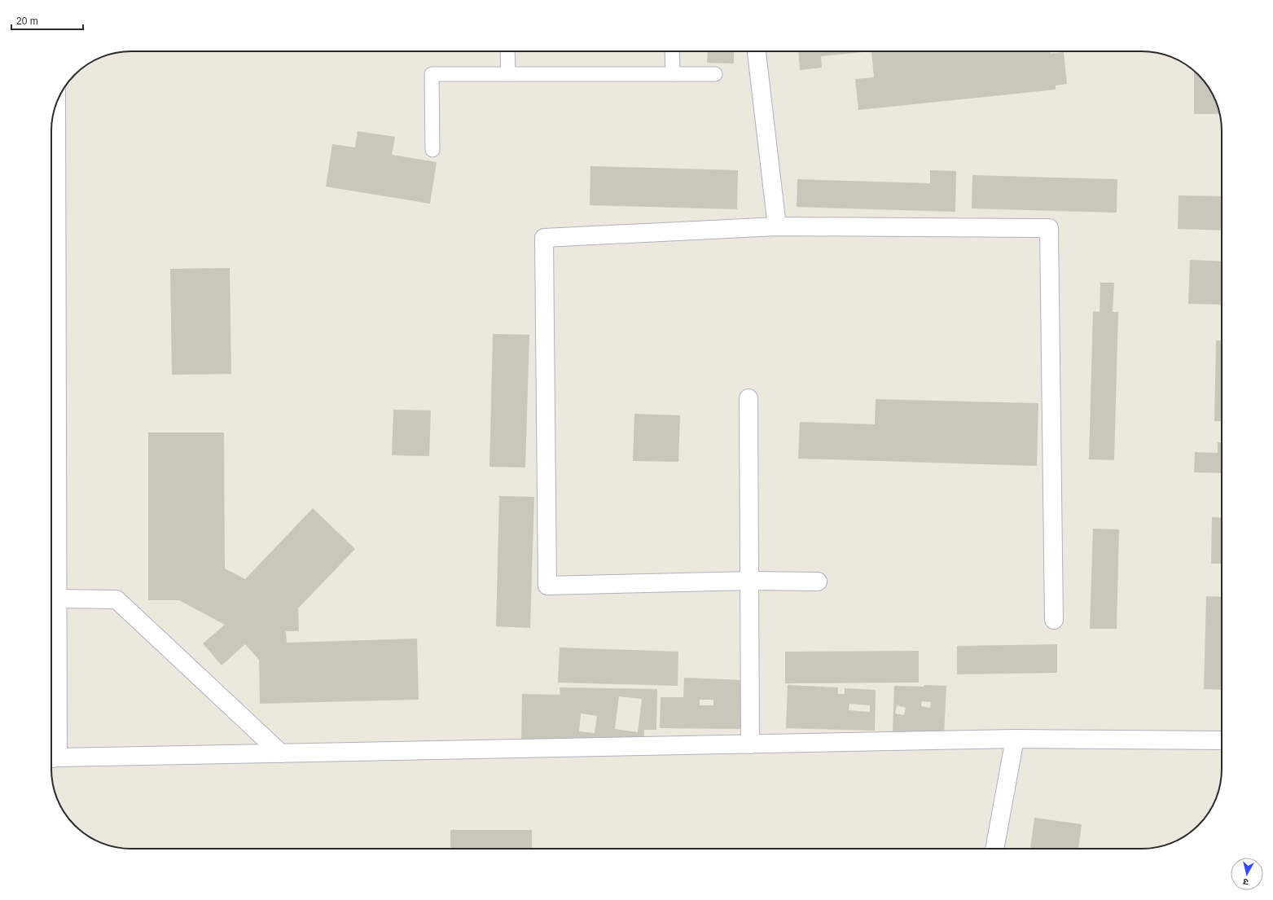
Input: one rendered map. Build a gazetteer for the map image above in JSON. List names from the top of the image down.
{
  "scale_bar": "20 m",
  "north": "bottom"
}
